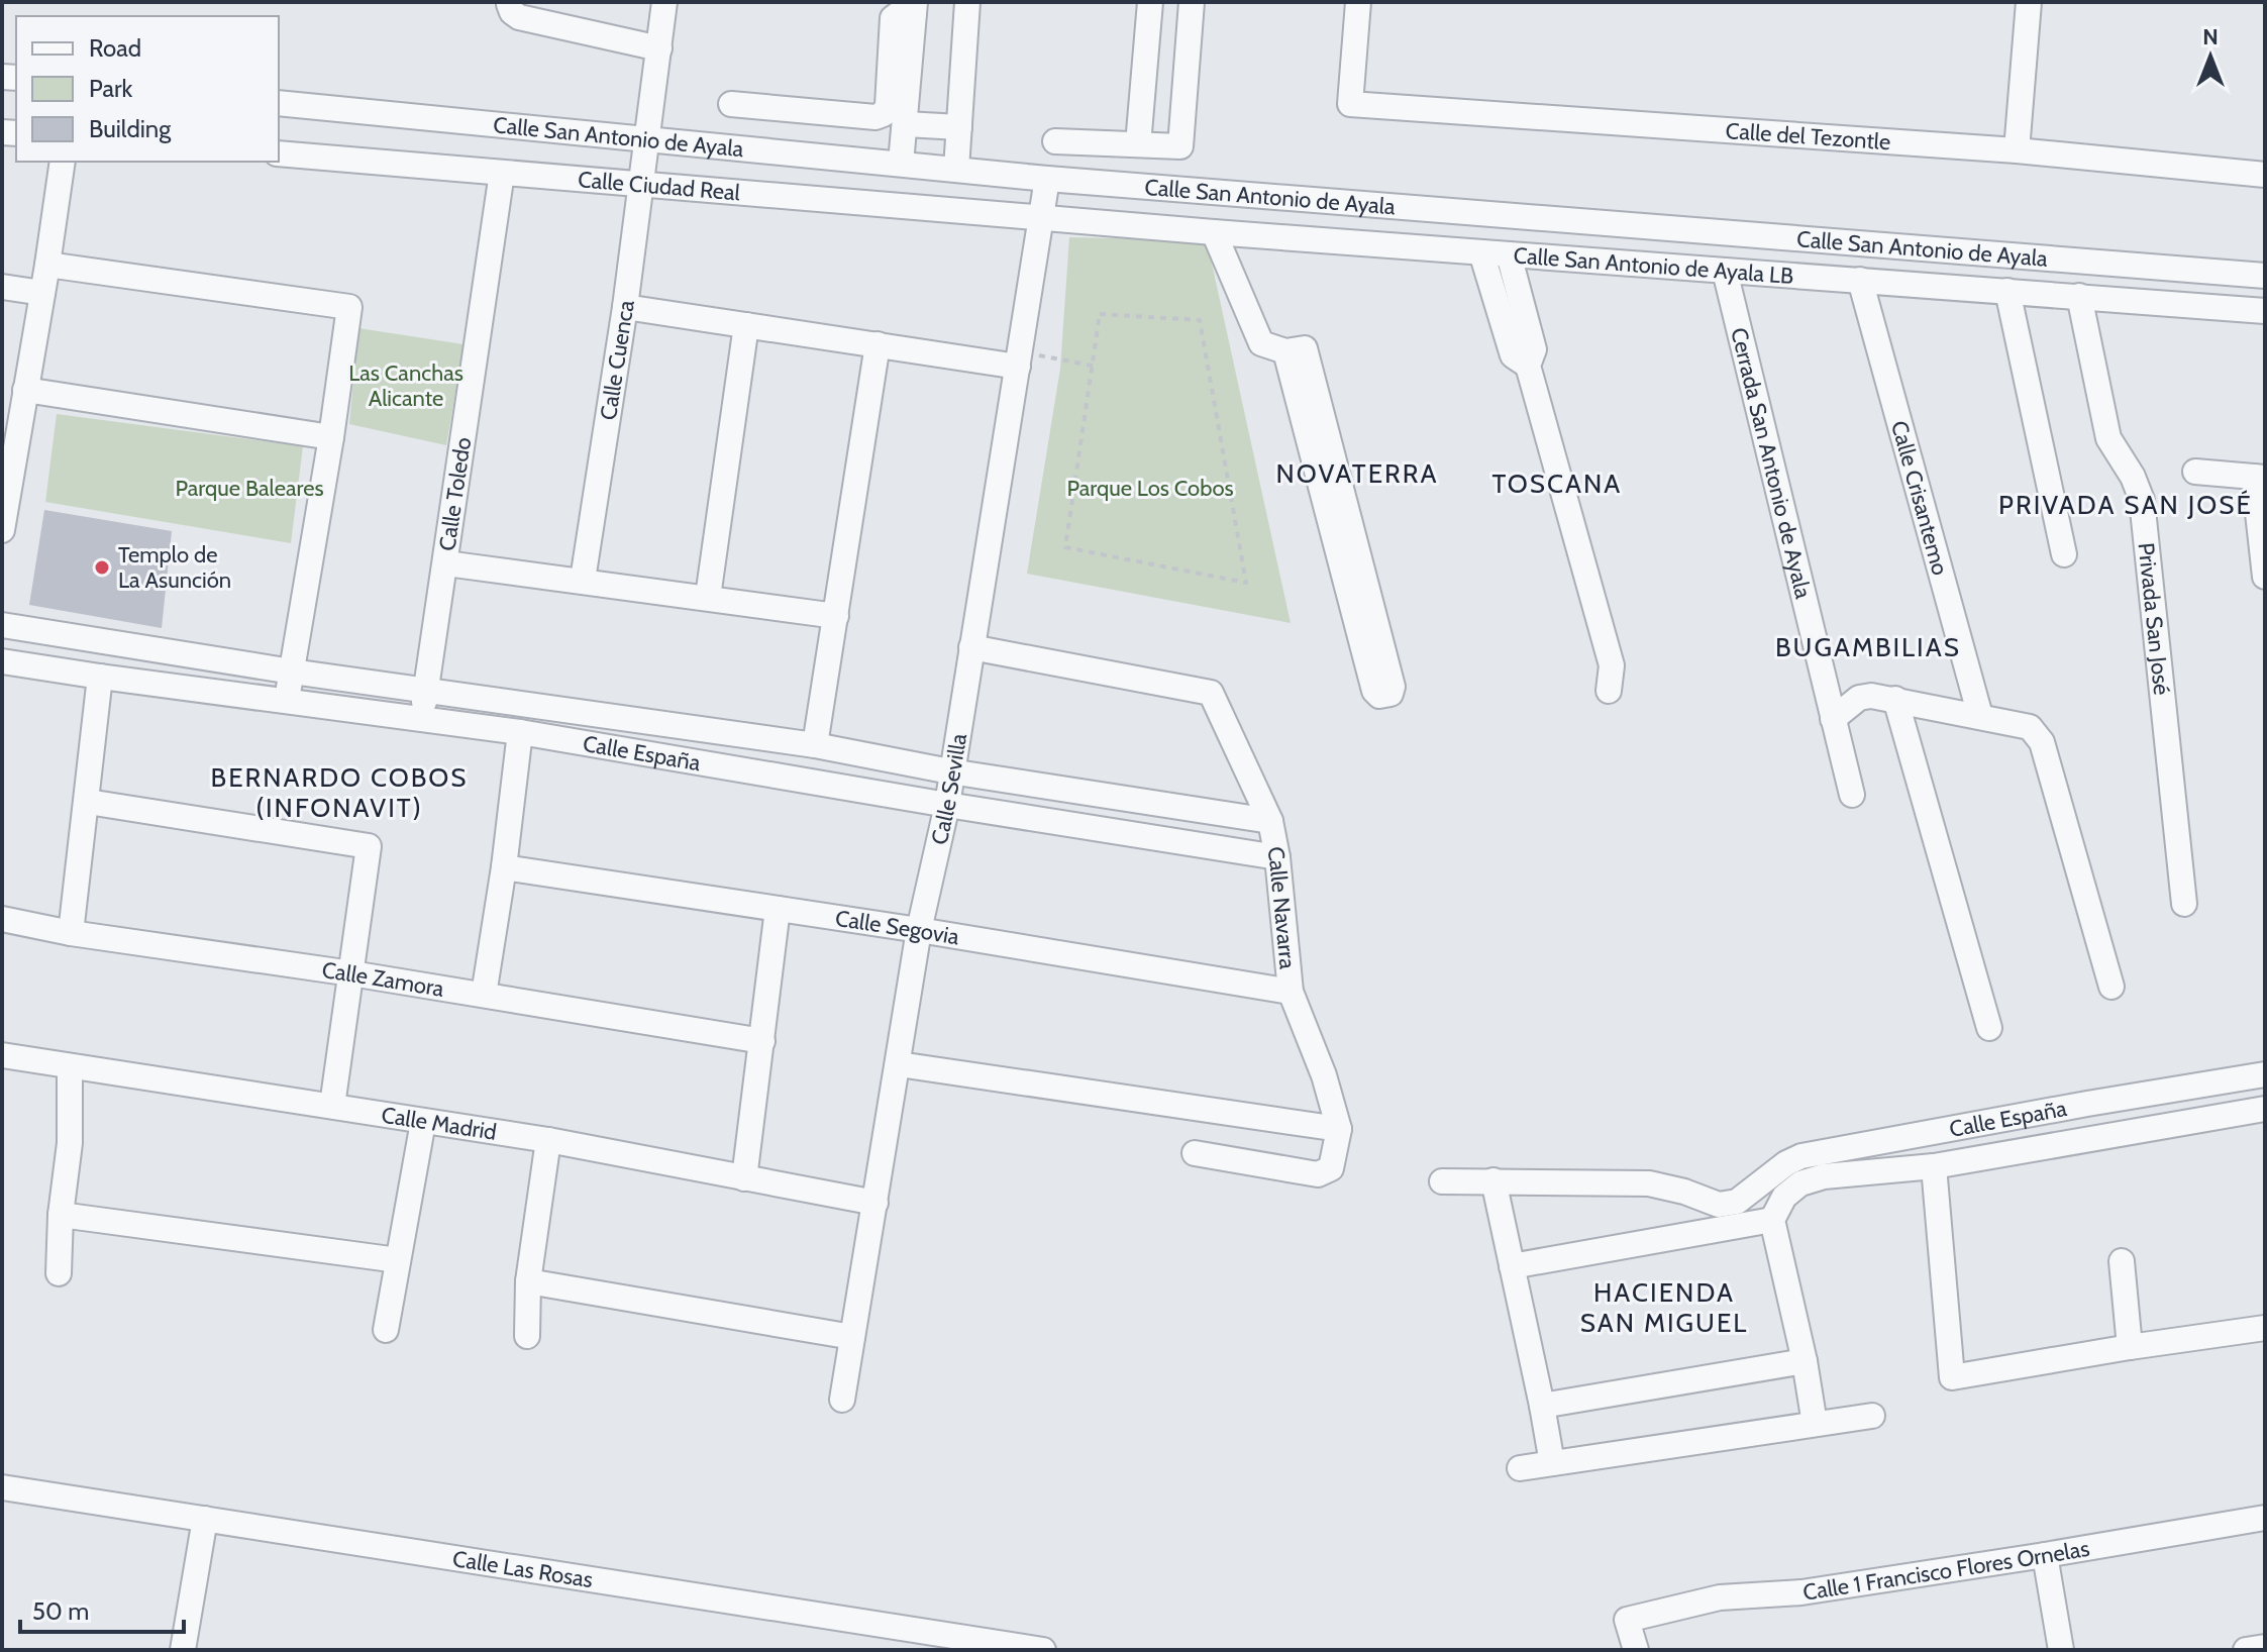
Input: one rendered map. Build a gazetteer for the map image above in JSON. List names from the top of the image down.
{
  "streets": {
    "street": [
      "Calle San Antonio de Ayala",
      "Calle del Tezontle",
      "Calle Ciudad Real",
      "Calle San Antonio de Ayala LB",
      "Calle Cuenca",
      "Cerrada San Antonio de Ayala",
      "Calle Toledo",
      "Calle Crisantemo",
      "Privada San José",
      "Calle España",
      "Calle Sevilla",
      "Calle Navarra",
      "Calle Segovia",
      "Calle Zamora",
      "Calle Madrid",
      "Calle Las Rosas",
      "Calle 1 Francisco Flores Ornelas"
    ]
  },
  "crossings": [
    ["Calle San Antonio de Ayala", "Calle Cuenca"],
    ["Calle San Antonio de Ayala", "Calle Sevilla"],
    ["Calle Ciudad Real", "Calle San Antonio de Ayala LB"],
    ["Calle Ciudad Real", "Calle Cuenca"],
    ["Calle Ciudad Real", "Calle Toledo"],
    ["Calle Ciudad Real", "Calle Sevilla"],
    ["Calle San Antonio de Ayala LB", "Cerrada San Antonio de Ayala"],
    ["Calle San Antonio de Ayala LB", "Calle Crisantemo"],
    ["Calle San Antonio de Ayala LB", "Privada San José"],
    ["Calle San Antonio de Ayala LB", "Calle Sevilla"],
    ["Calle Toledo", "Calle España"],
    ["Calle España", "Calle Sevilla"],
    ["Calle España", "Calle Navarra"],
    ["Calle Sevilla", "Calle Navarra"],
    ["Calle Sevilla", "Calle Segovia"],
    ["Calle Sevilla", "Calle Madrid"],
    ["Calle Navarra", "Calle Segovia"]
  ],
  "districts": [
    "NOVATERRA",
    "TOSCANA",
    "PRIVADA SAN JOSÉ",
    "BUGAMBILIAS",
    "BERNARDO COBOS (INFONAVIT)",
    "HACIENDA SAN MIGUEL"
  ],
  "parks": ["Las Canchas Alicante", "Parque Baleares", "Parque Los Cobos"],
  "places": ["Templo de La Asunción"],
  "legend": ["Road", "Park", "Building"],
  "scale_bar": "50 m",
  "north": "top"
}
